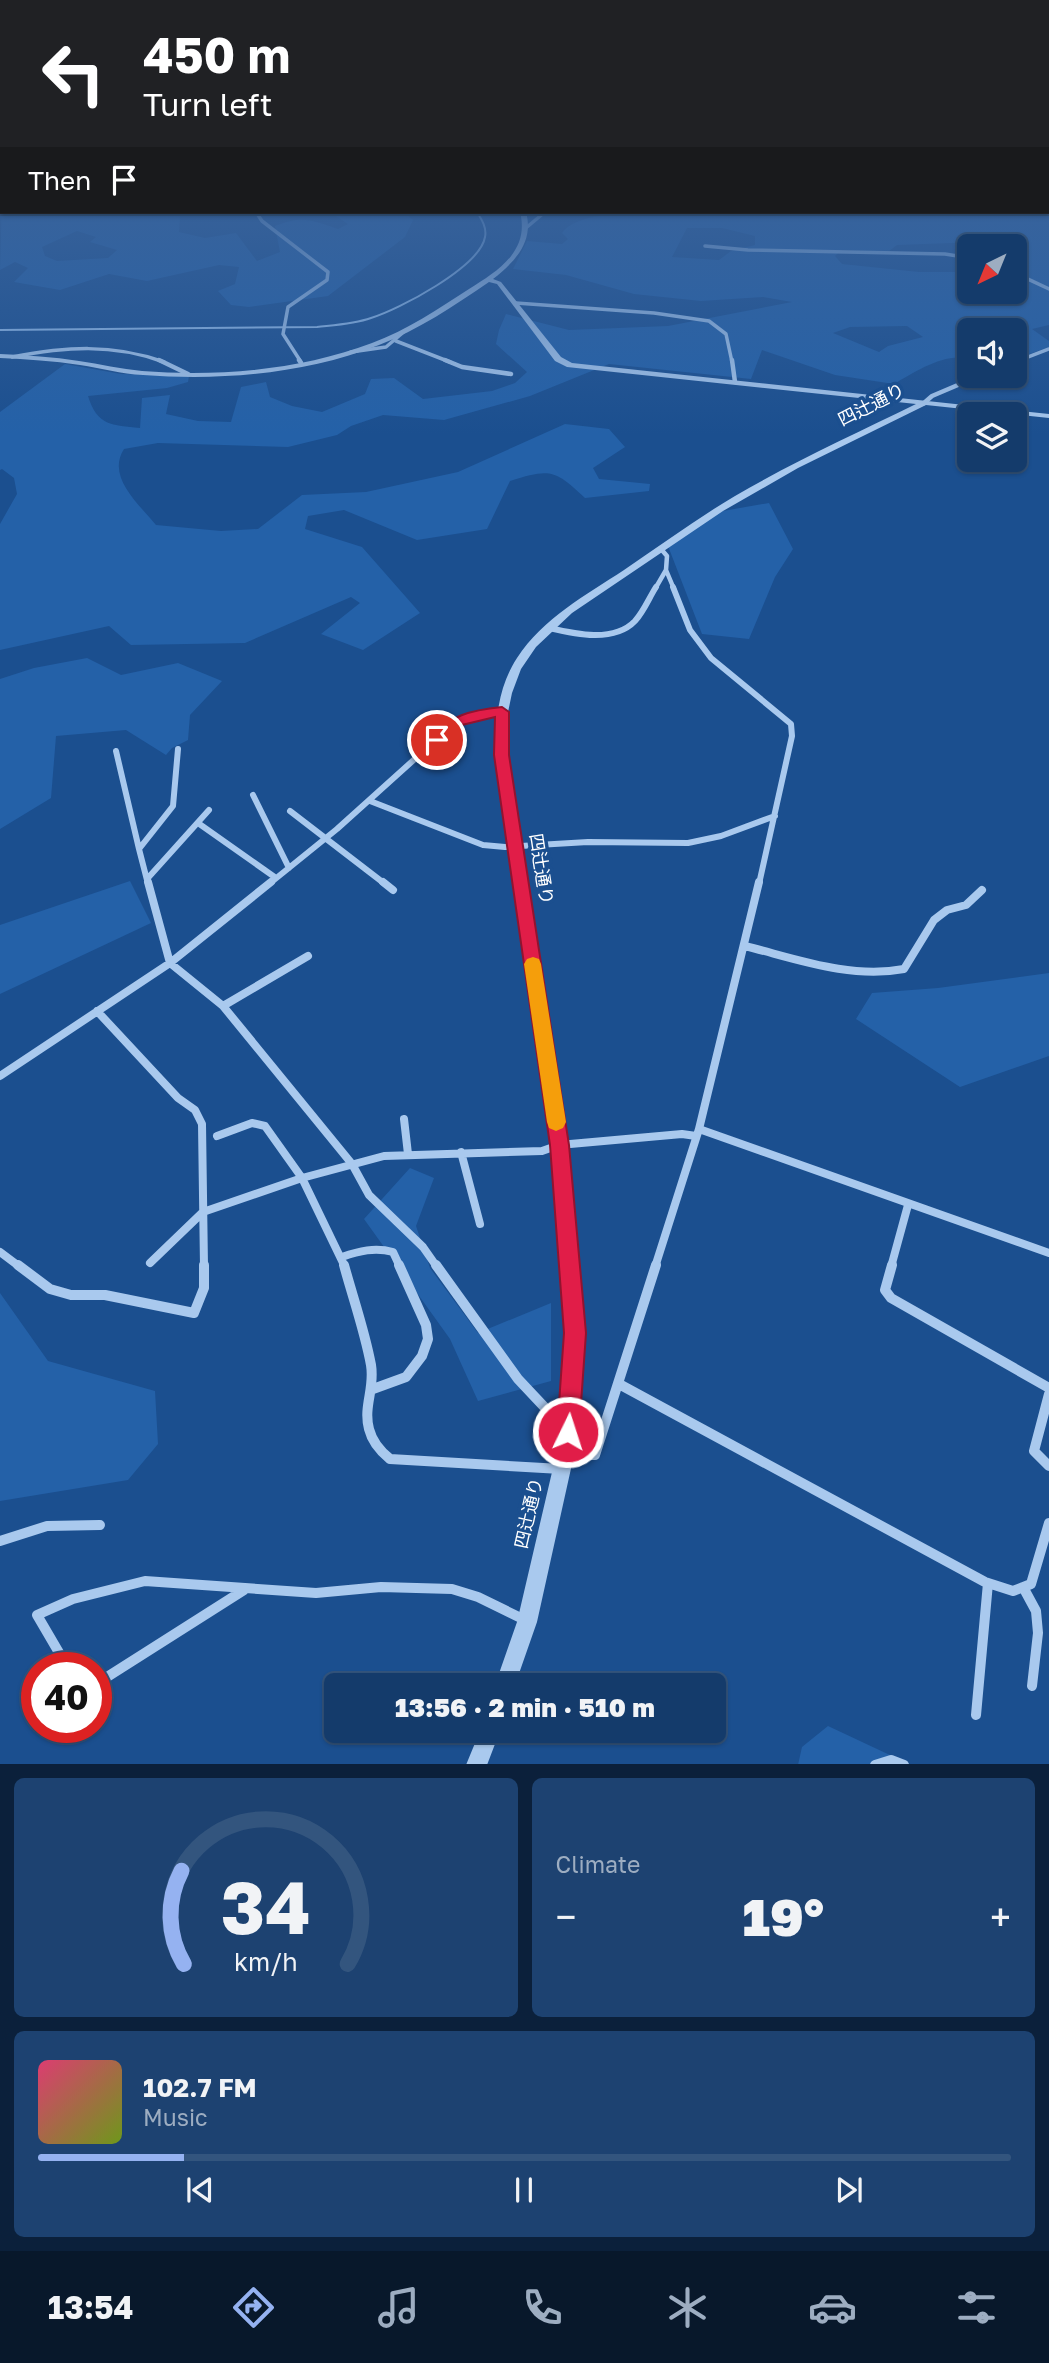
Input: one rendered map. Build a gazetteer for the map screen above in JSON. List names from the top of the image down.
{
  "streets": {
    "street": ["四辻通り"]
  },
  "north": "bottom left",
  "page": {
    "turn": ["450 m", "Turn left"],
    "then": "Then",
    "limit": "40",
    "trip": "13:56 · 2 min · 510 m",
    "tile": "Climate",
    "heat": ["−", "19°", "+"],
    "song": ["102.7 FM", "Music"],
    "tabs": "13:54",
    "gauge": ["34", "km/h"]
  }
}
